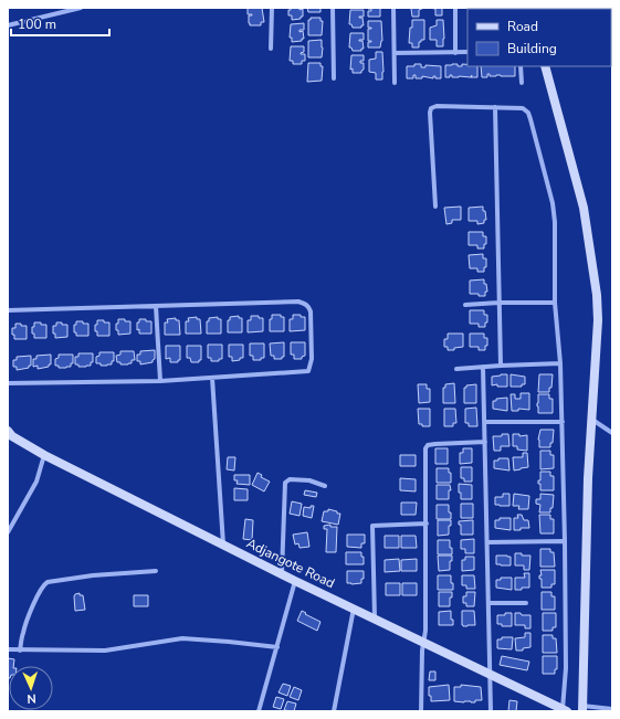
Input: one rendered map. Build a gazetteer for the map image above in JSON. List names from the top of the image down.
{
  "streets": {
    "main road": ["Adjangote Road"]
  },
  "legend": ["Road", "Building"],
  "scale_bar": "100 m",
  "north": "bottom"
}
